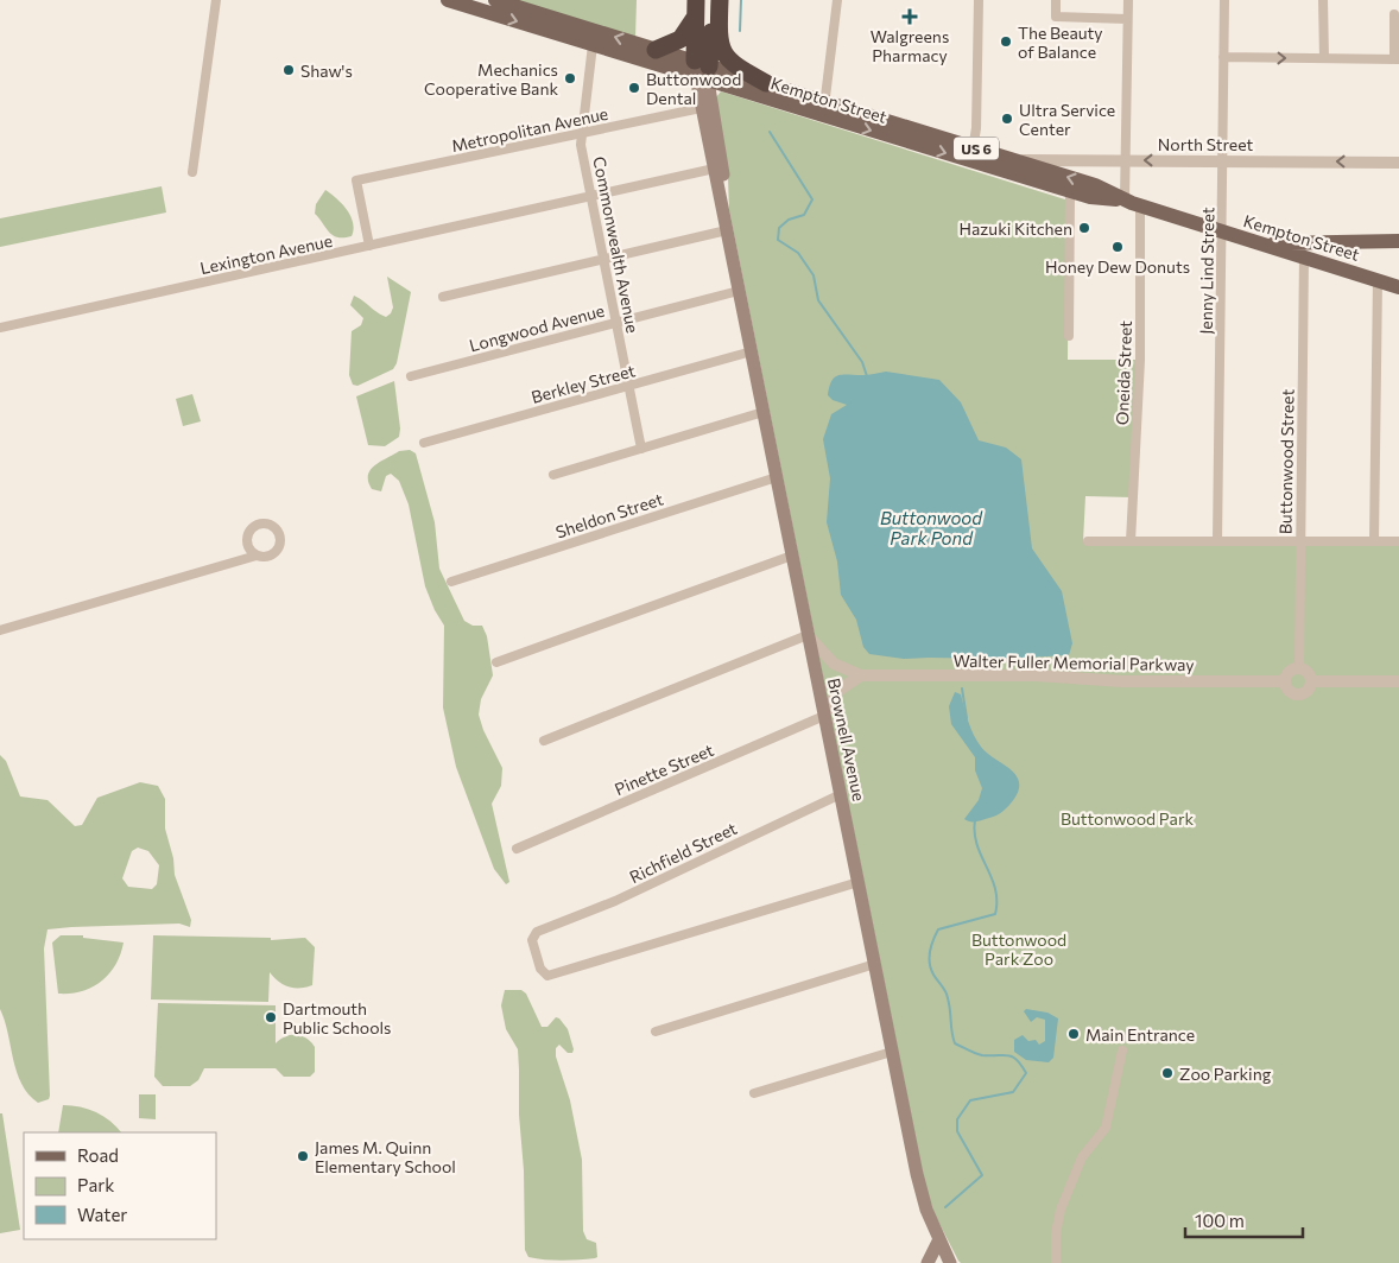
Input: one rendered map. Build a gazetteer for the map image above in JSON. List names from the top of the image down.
{
  "streets": {
    "main road": ["Kempton Street", "US 6", "Brownell Avenue"],
    "street": [
      "Metropolitan Avenue",
      "North Street",
      "Commonwealth Avenue",
      "Lexington Avenue",
      "Jenny Lind Street",
      "Longwood Avenue",
      "Oneida Street",
      "Berkley Street",
      "Buttonwood Street",
      "Sheldon Street",
      "Walter Fuller Memorial Parkway",
      "Pinette Street",
      "Richfield Street"
    ]
  },
  "crossings": [
    ["Kempton Street", "North Street"],
    ["Kempton Street", "US 6"],
    ["Kempton Street", "Commonwealth Avenue"],
    ["Kempton Street", "Jenny Lind Street"],
    ["Kempton Street", "Oneida Street"],
    ["Kempton Street", "Buttonwood Street"],
    ["Kempton Street", "Brownell Avenue"],
    ["Metropolitan Avenue", "Commonwealth Avenue"],
    ["Metropolitan Avenue", "Lexington Avenue"],
    ["Metropolitan Avenue", "Brownell Avenue"],
    ["North Street", "Jenny Lind Street"],
    ["Commonwealth Avenue", "Lexington Avenue"],
    ["Commonwealth Avenue", "Longwood Avenue"],
    ["Commonwealth Avenue", "Berkley Street"],
    ["Lexington Avenue", "Brownell Avenue"],
    ["Longwood Avenue", "Brownell Avenue"],
    ["Berkley Street", "Brownell Avenue"],
    ["Buttonwood Street", "Walter Fuller Memorial Parkway"],
    ["Sheldon Street", "Brownell Avenue"],
    ["Walter Fuller Memorial Parkway", "Brownell Avenue"],
    ["Brownell Avenue", "Pinette Street"],
    ["Brownell Avenue", "Richfield Street"]
  ],
  "water": ["Buttonwood Park Pond"],
  "parks": ["Buttonwood Park", "Buttonwood Park Zoo"],
  "places": {
    "health": ["Walgreens Pharmacy"],
    "other": [
      "The Beauty of Balance",
      "Shaw's",
      "Mechanics Cooperative Bank",
      "Buttonwood Dental",
      "Ultra Service Center",
      "Hazuki Kitchen",
      "Honey Dew Donuts",
      "Dartmouth Public Schools",
      "Main Entrance",
      "Zoo Parking",
      "James M. Quinn Elementary School"
    ]
  },
  "legend": ["Road", "Park", "Water"],
  "scale_bar": "100 m"
}
